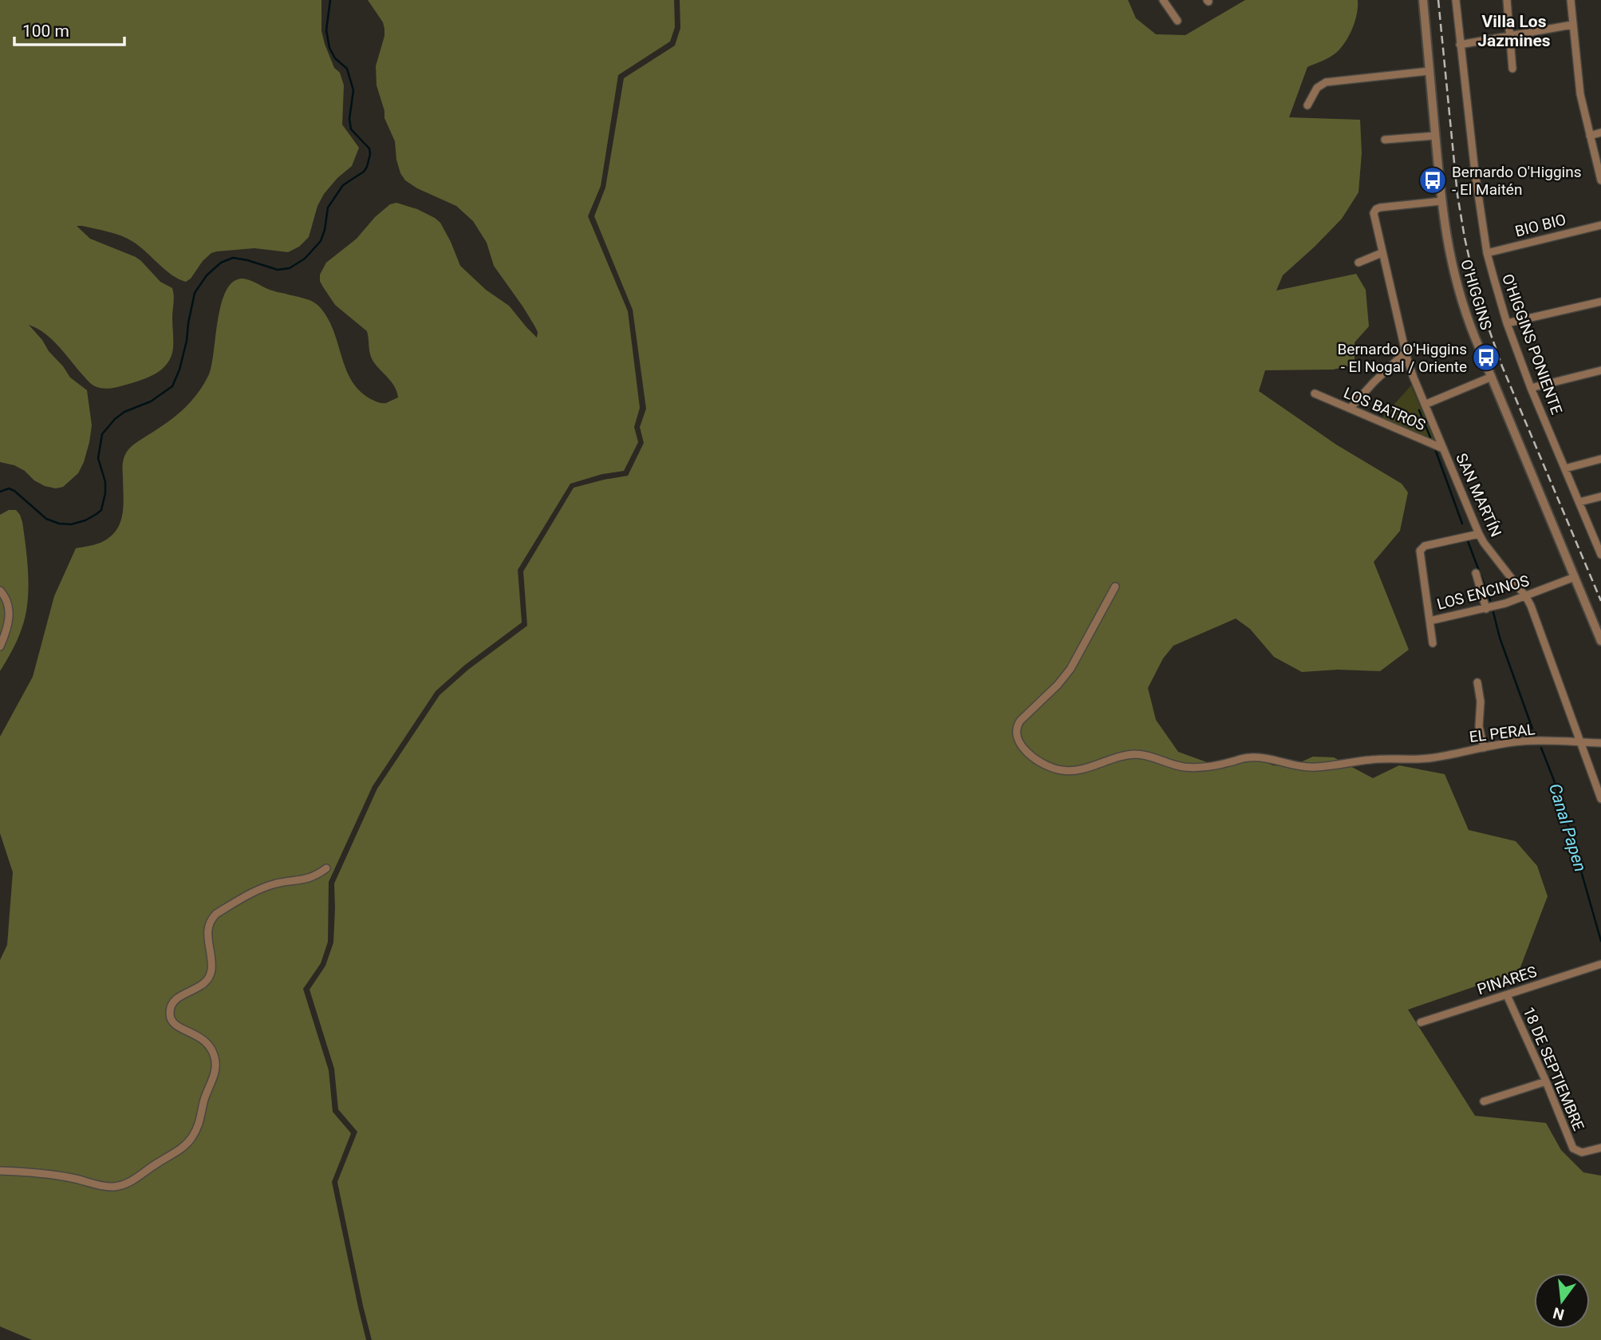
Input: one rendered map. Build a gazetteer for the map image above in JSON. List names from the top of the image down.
{
  "streets": {
    "street": [
      "BIO BIO",
      "O'HIGGINS",
      "O'HIGGINS PONIENTE",
      "LOS BATROS",
      "SAN MARTÍN",
      "LOS ENCINOS",
      "EL PERAL",
      "PINARES",
      "18 DE SEPTIEMBRE"
    ]
  },
  "crossings": [
    ["BIO BIO", "O'HIGGINS PONIENTE"],
    ["O'HIGGINS", "SAN MARTÍN"],
    ["O'HIGGINS", "LOS ENCINOS"],
    ["LOS BATROS", "SAN MARTÍN"],
    ["SAN MARTÍN", "LOS ENCINOS"],
    ["SAN MARTÍN", "EL PERAL"],
    ["PINARES", "18 DE SEPTIEMBRE"]
  ],
  "districts": ["Villa Los Jazmines"],
  "water": ["Canal Papen"],
  "places": {
    "bus stop": ["Bernardo O'Higgins - El Maitén", "Bernardo O'Higgins - El Nogal / Oriente"]
  },
  "scale_bar": "100 m",
  "north": "bottom"
}
